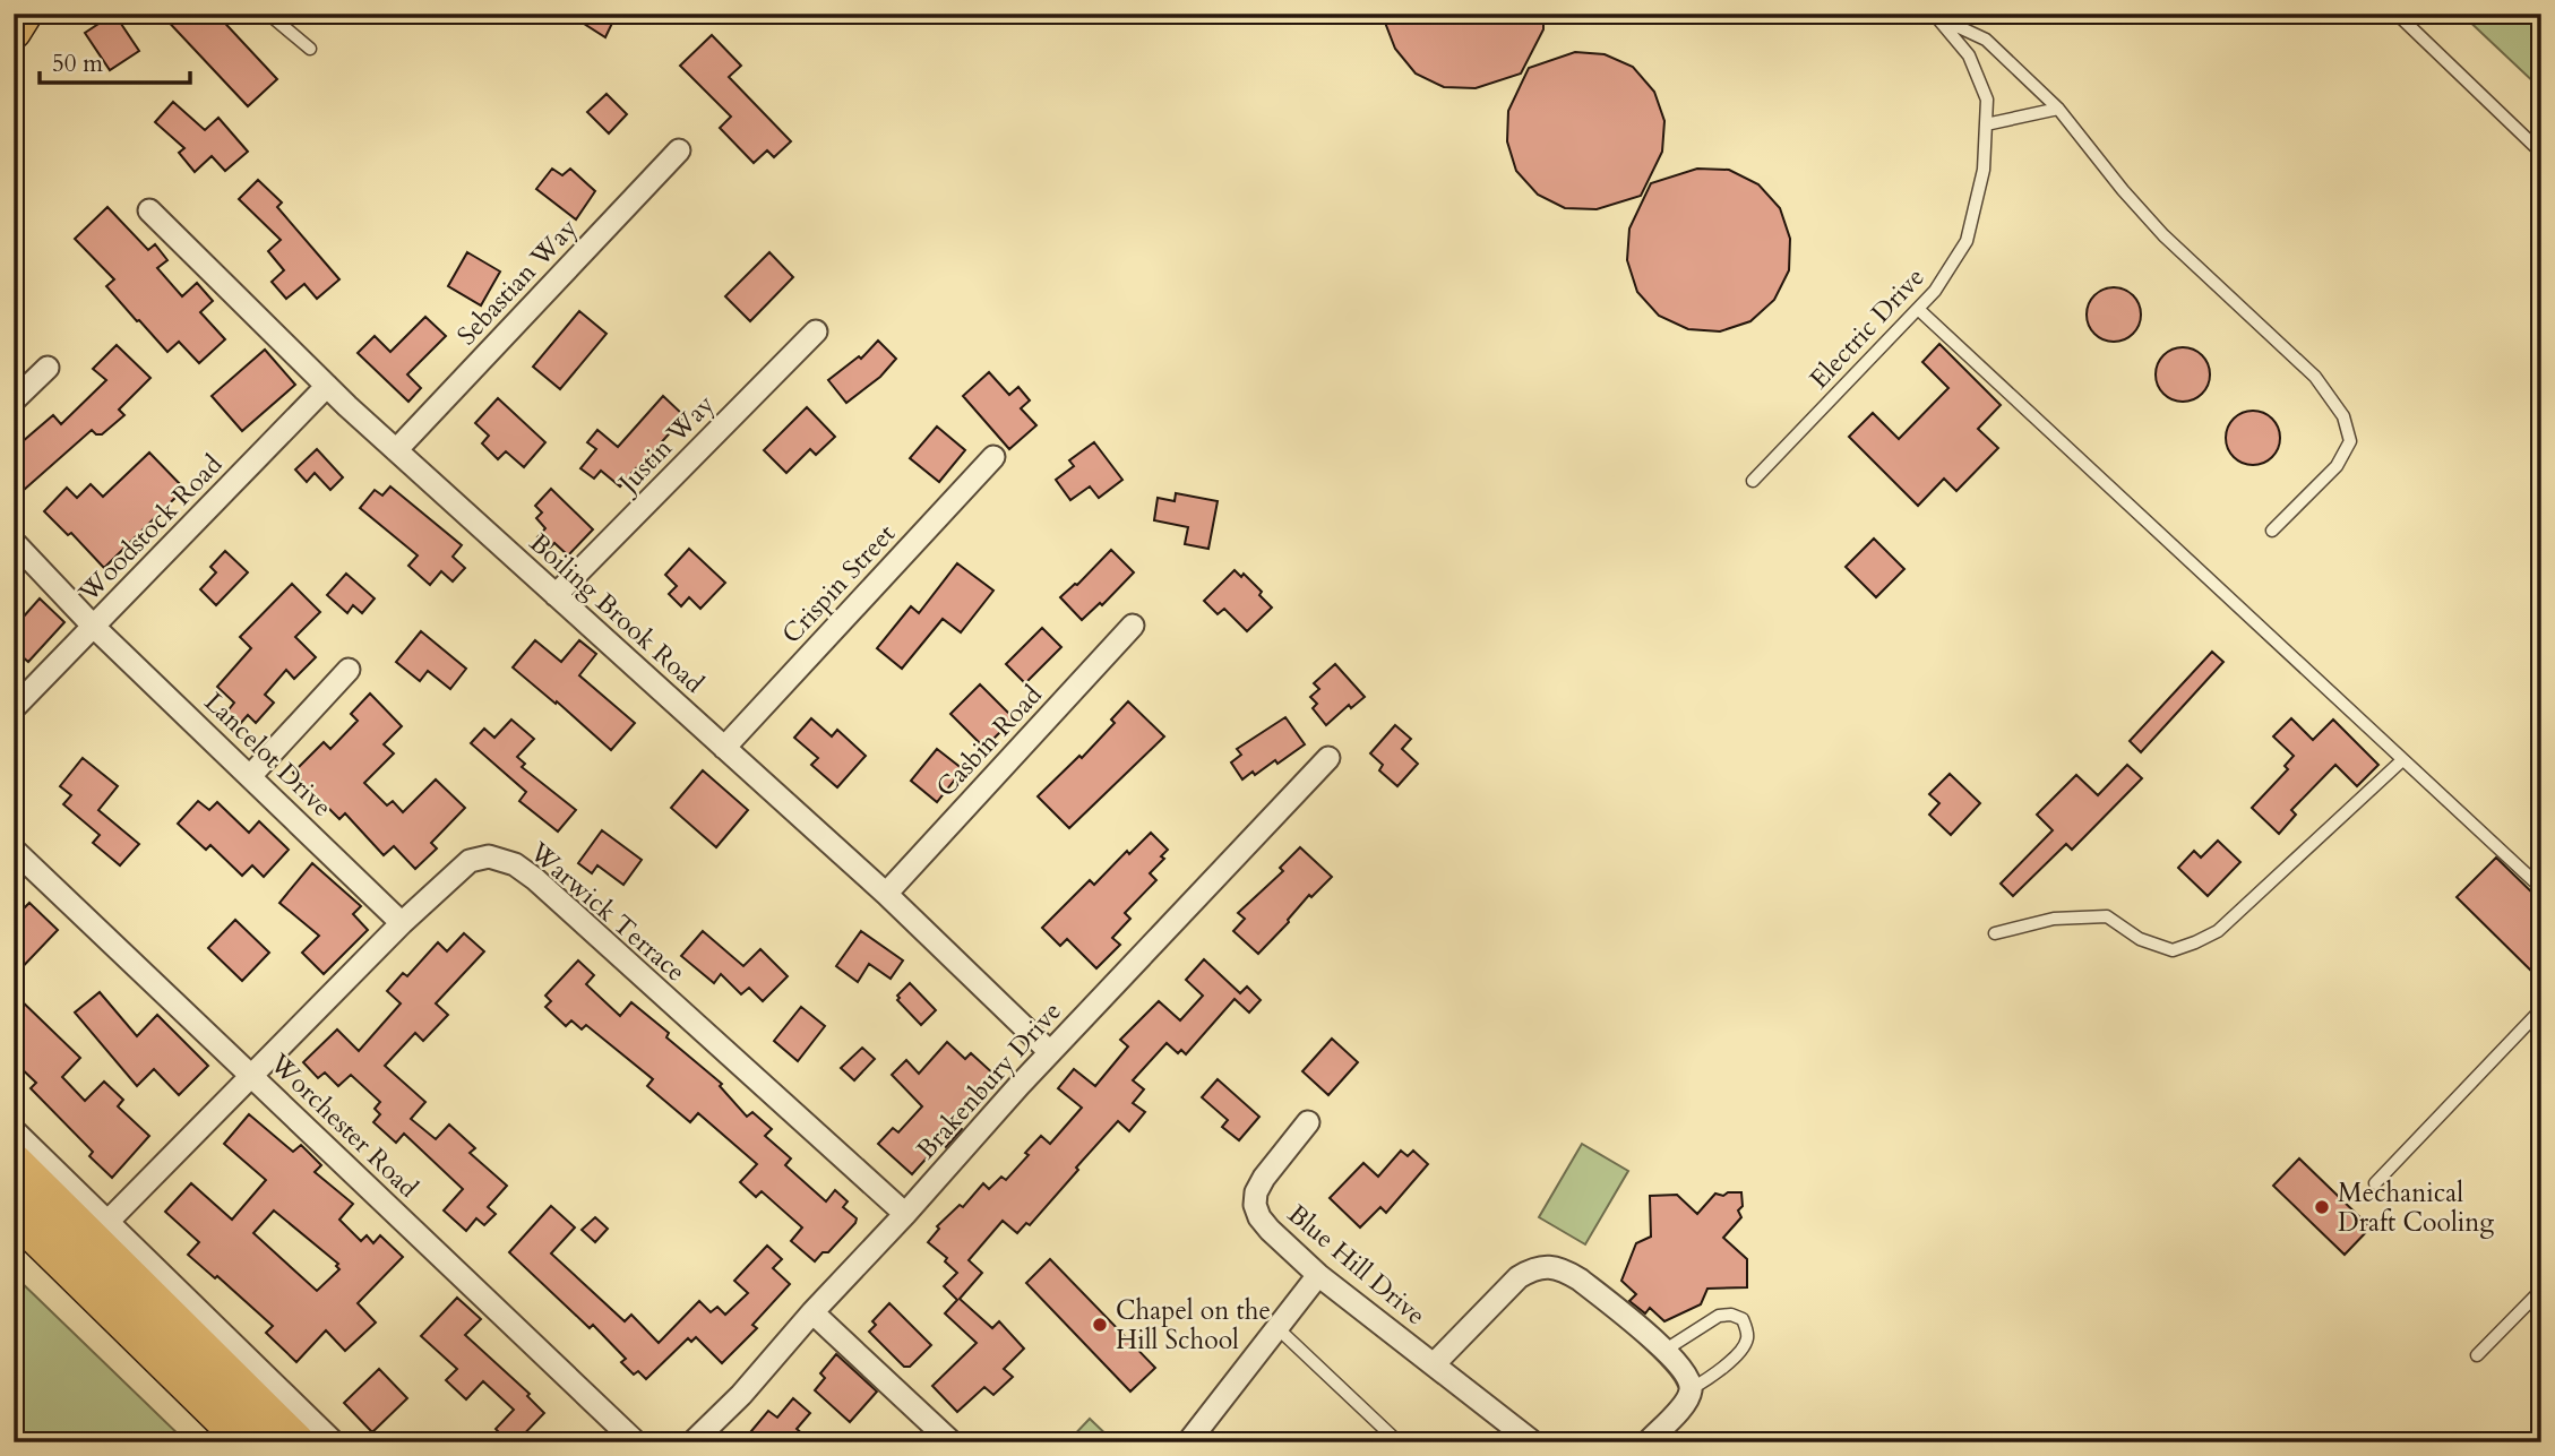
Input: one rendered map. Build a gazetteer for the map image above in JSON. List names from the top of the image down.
{
  "streets": {
    "street": [
      "Sebastian Way",
      "Justin Way",
      "Woodstock Road",
      "Crispin Street",
      "Boiling Brook Road",
      "Casbin Road",
      "Lancelot Drive",
      "Warwick Terrace",
      "Brakenbury Drive",
      "Worchester Road",
      "Blue Hill Drive"
    ],
    "lane": ["Electric Drive"]
  },
  "crossings": [
    ["Sebastian Way", "Boiling Brook Road"],
    ["Justin Way", "Boiling Brook Road"],
    ["Woodstock Road", "Boiling Brook Road"],
    ["Woodstock Road", "Lancelot Drive"],
    ["Crispin Street", "Boiling Brook Road"],
    ["Boiling Brook Road", "Casbin Road"],
    ["Boiling Brook Road", "Brakenbury Drive"],
    ["Lancelot Drive", "Warwick Terrace"],
    ["Warwick Terrace", "Brakenbury Drive"],
    ["Warwick Terrace", "Worchester Road"]
  ],
  "places": ["Mechanical Draft Cooling", "Chapel on the Hill School"],
  "scale_bar": "50 m"
}
